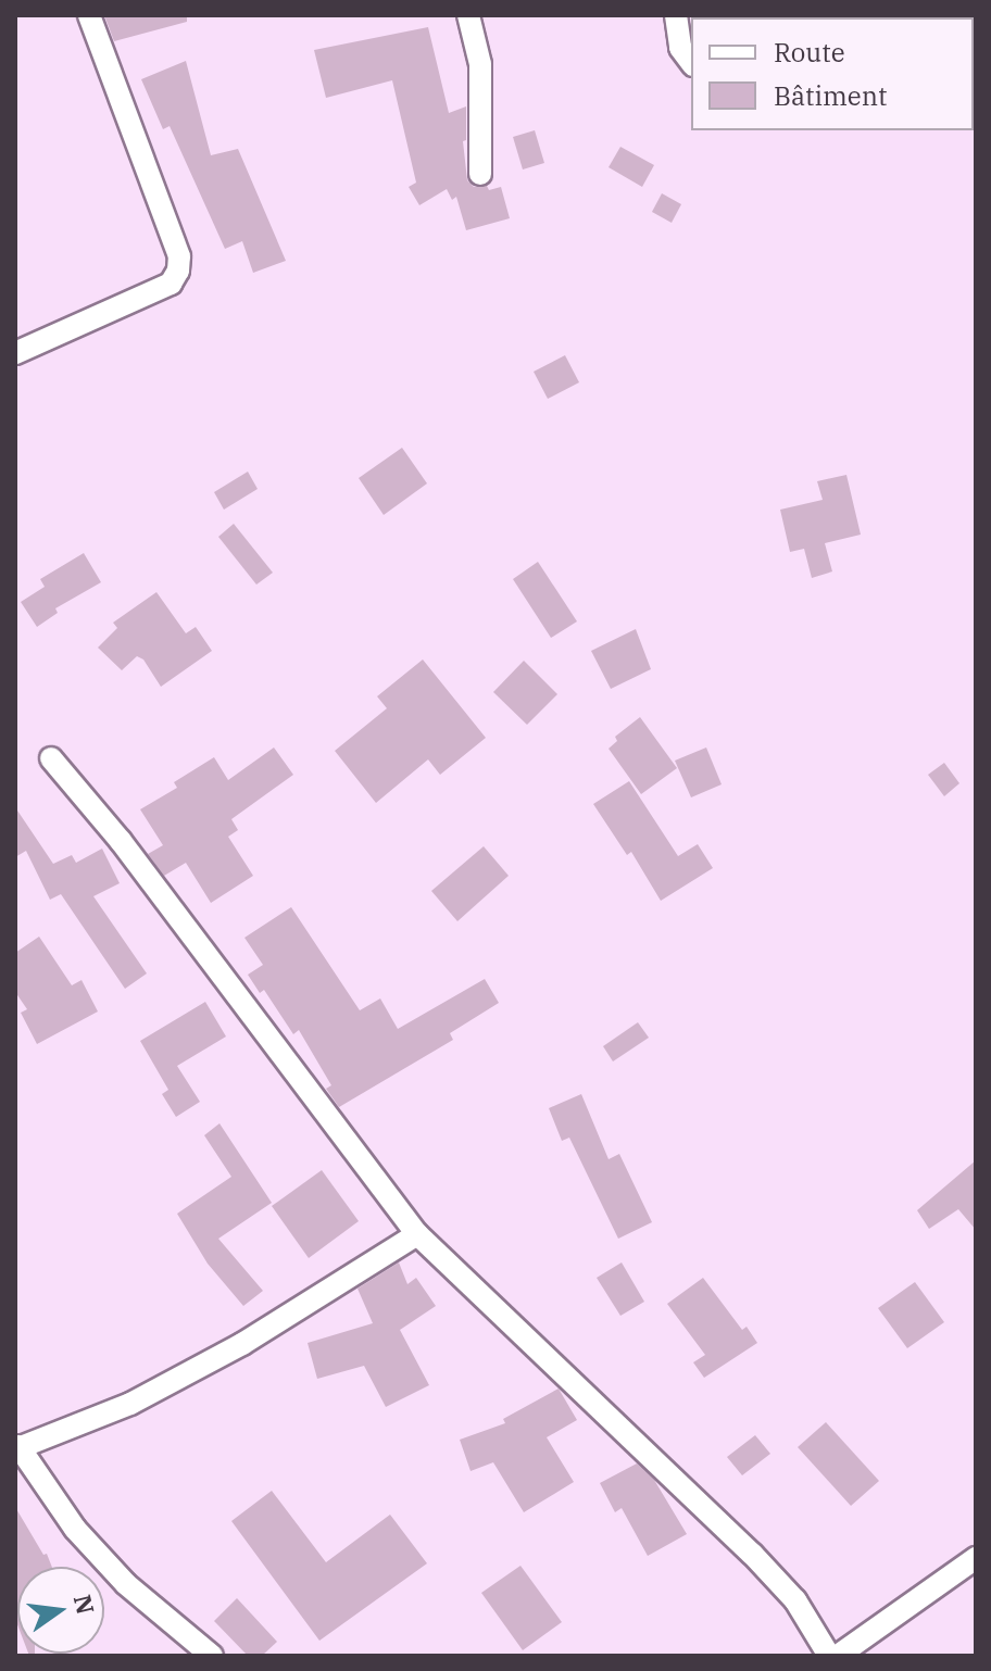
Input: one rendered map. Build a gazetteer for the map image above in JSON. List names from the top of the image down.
{
  "legend": ["Route", "Bâtiment"],
  "north": "right"
}
